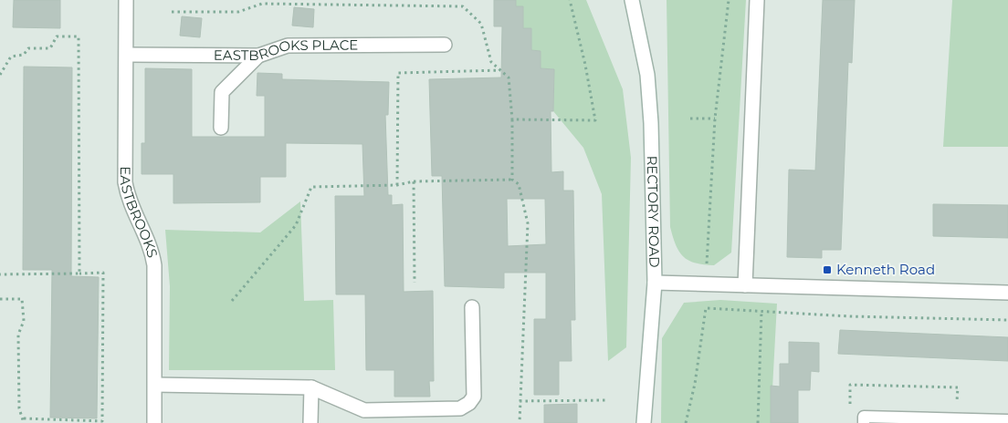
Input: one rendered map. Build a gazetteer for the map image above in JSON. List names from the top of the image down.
{
  "streets": {
    "street": ["EASTBROOKS PLACE", "RECTORY ROAD", "EASTBROOKS"]
  },
  "crossings": [
    ["EASTBROOKS PLACE", "EASTBROOKS"]
  ],
  "places": {
    "transit": ["Kenneth Road"]
  }
}
